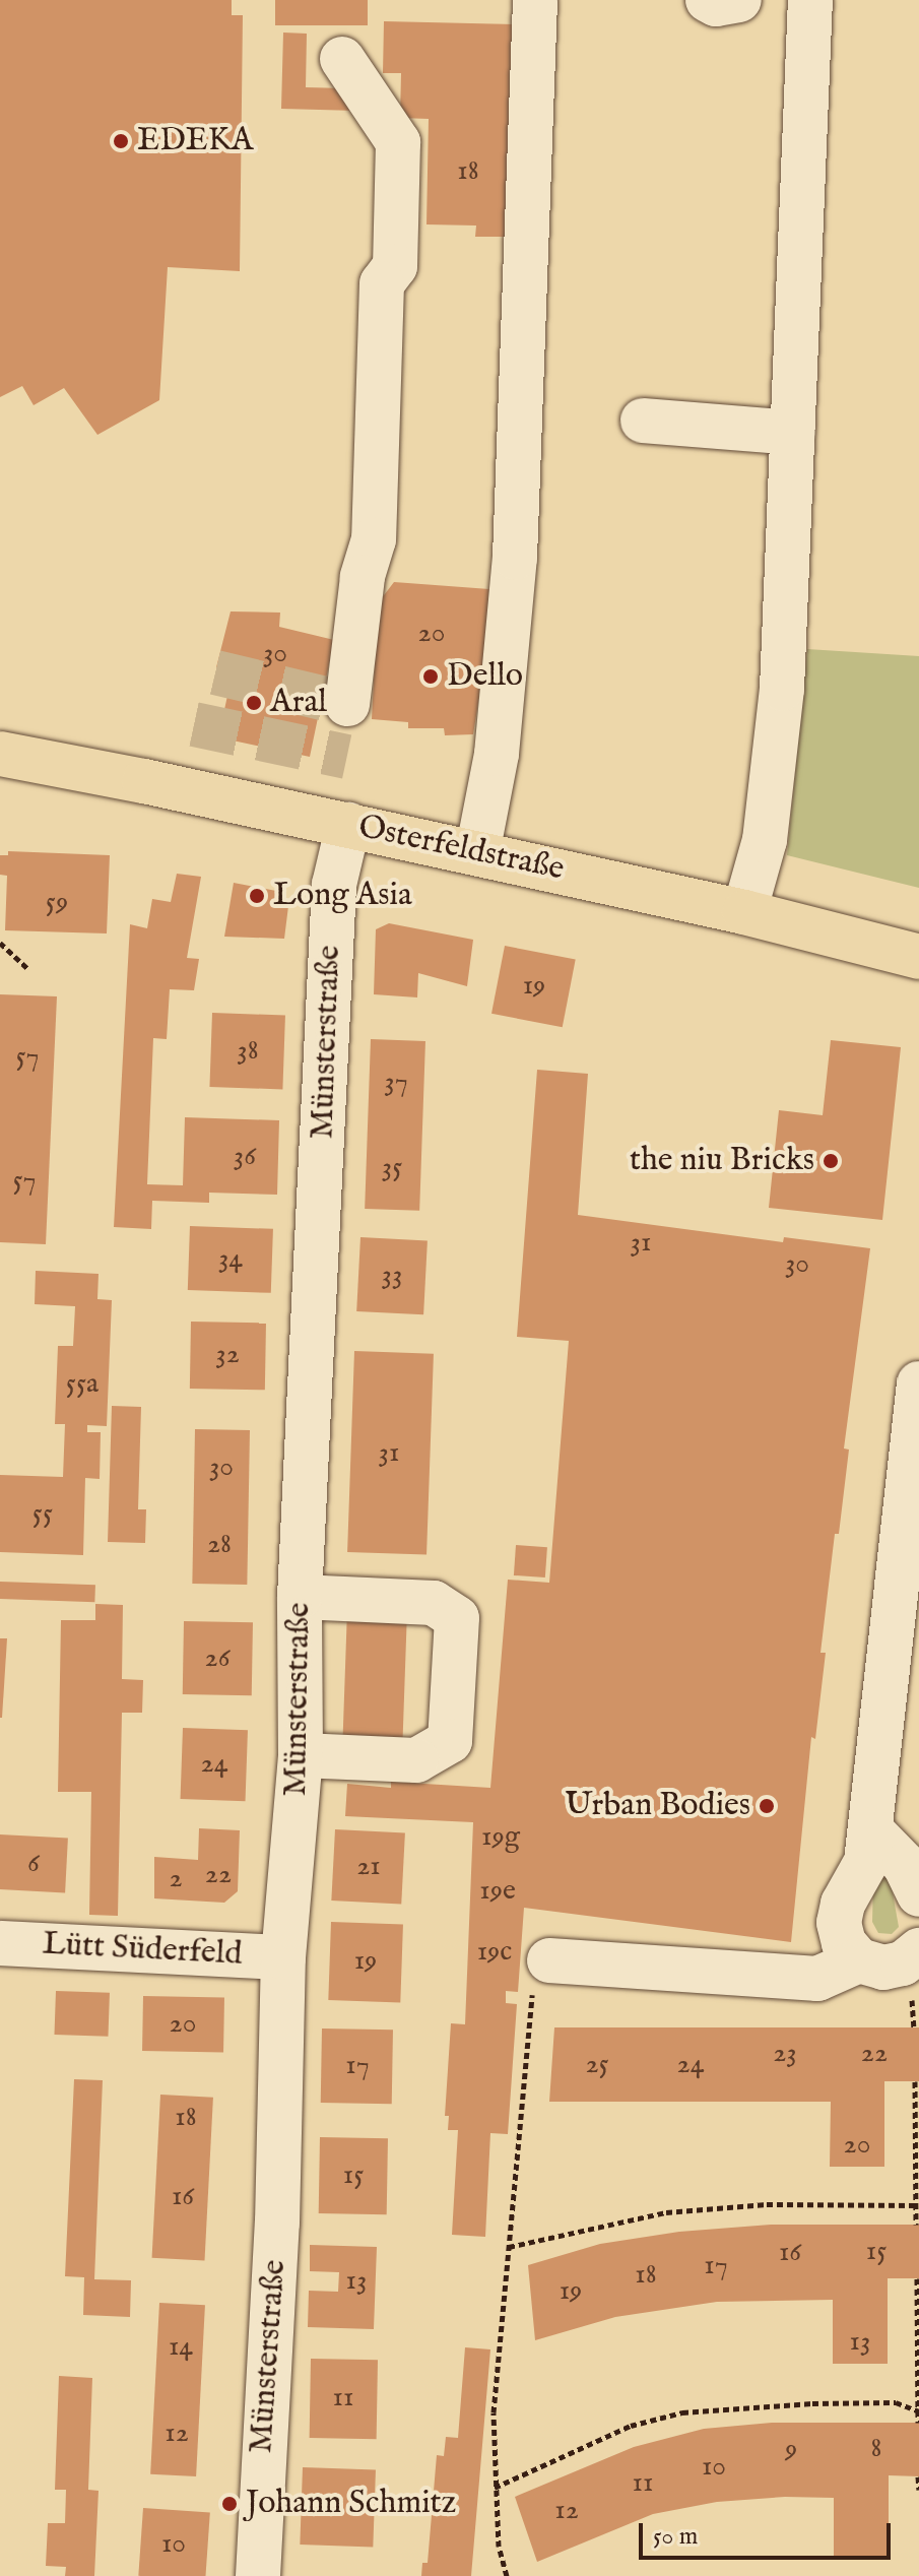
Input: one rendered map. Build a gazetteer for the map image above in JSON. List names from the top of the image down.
{
  "streets": {
    "main road": ["Osterfeldstraße"],
    "street": ["Münsterstraße", "Lütt Süderfeld"]
  },
  "crossings": [
    ["Osterfeldstraße", "Münsterstraße"],
    ["Münsterstraße", "Lütt Süderfeld"]
  ],
  "places": [
    "EDEKA",
    "Dello",
    "Aral",
    "Long Asia",
    "the niu Bricks",
    "Urban Bodies",
    "Johann Schmitz"
  ],
  "house_numbers": [
    "18",
    "20",
    "30",
    "59",
    "19",
    "38",
    "57",
    "37",
    "36",
    "35",
    "57",
    "31",
    "34",
    "30",
    "33",
    "32",
    "55a",
    "31",
    "30",
    "55",
    "28",
    "26",
    "24",
    "19g",
    "6",
    "21",
    "22",
    "2",
    "19e",
    "19c",
    "19",
    "20",
    "23",
    "22",
    "25",
    "24",
    "17",
    "18",
    "20",
    "15",
    "16",
    "15",
    "16",
    "17",
    "18",
    "13",
    "19",
    "13",
    "14",
    "11",
    "12",
    "8",
    "9",
    "10",
    "11",
    "12",
    "10"
  ],
  "scale_bar": "50 m"
}
